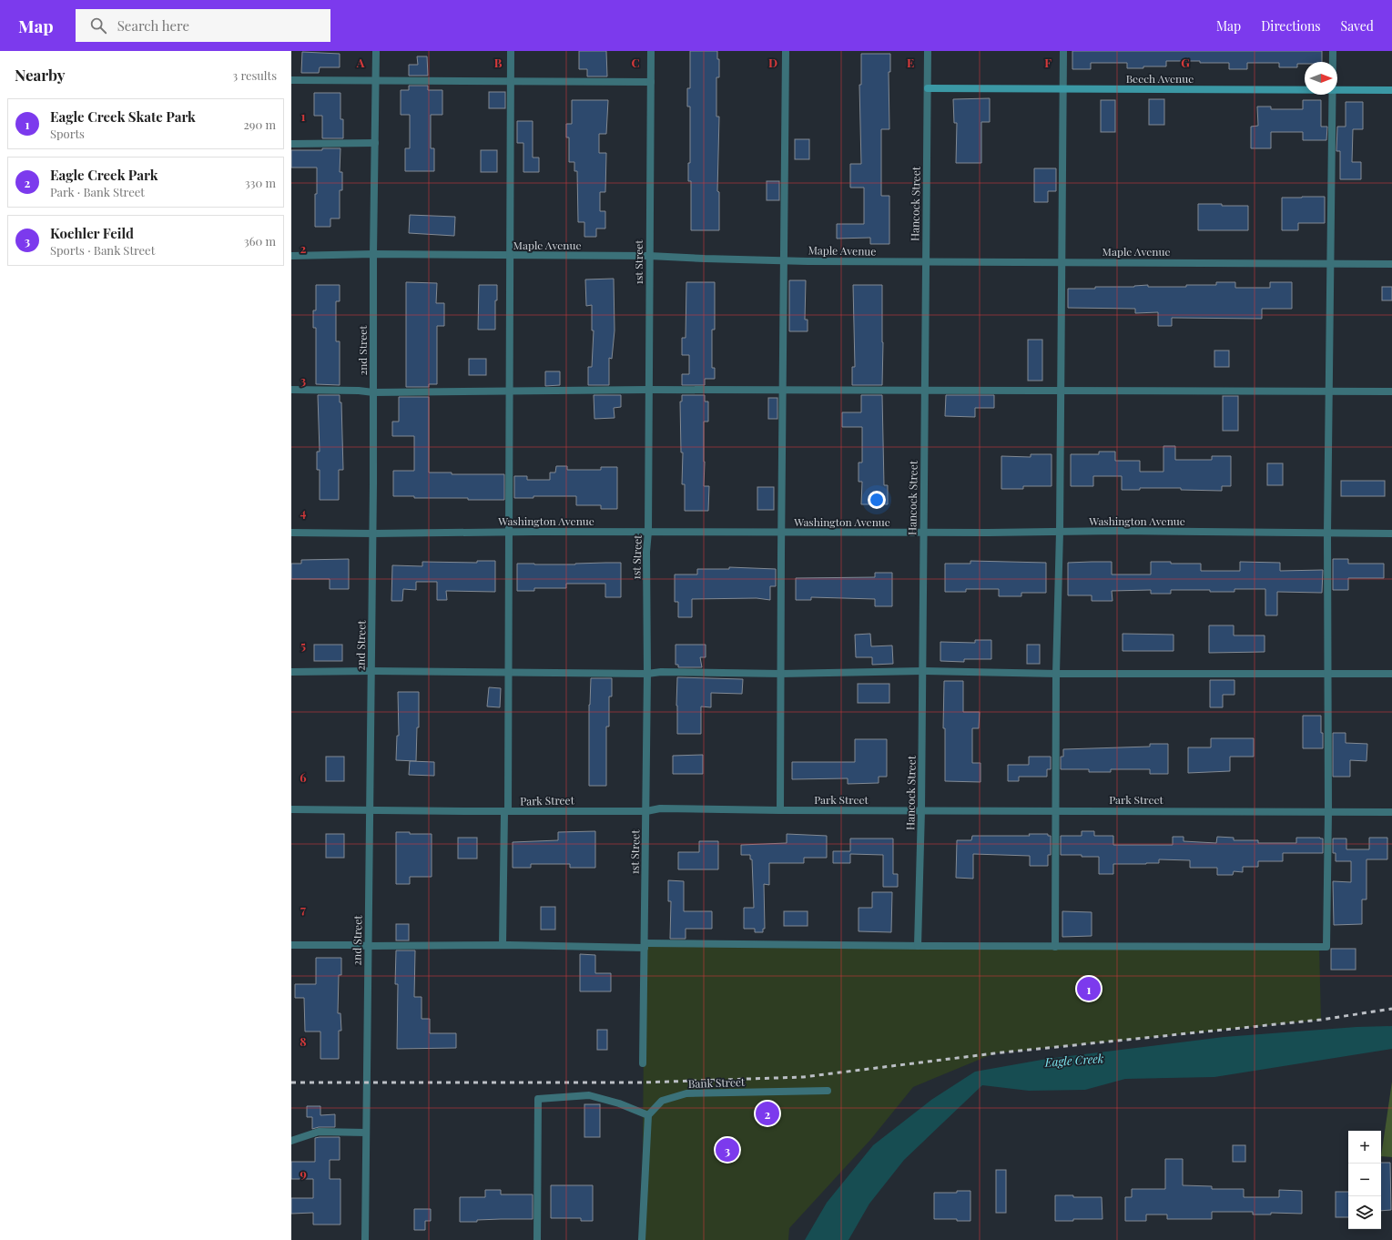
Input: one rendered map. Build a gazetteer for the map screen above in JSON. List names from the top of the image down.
{
  "streets": {
    "street": [
      "Beech Avenue",
      "Hancock Street",
      "Maple Avenue",
      "1st Street",
      "2nd Street",
      "Washington Avenue",
      "Park Street",
      "Bank Street"
    ]
  },
  "crossings": [
    ["Beech Avenue", "Hancock Street"],
    ["Hancock Street", "Maple Avenue"],
    ["Hancock Street", "Washington Avenue"],
    ["Hancock Street", "Park Street"],
    ["Maple Avenue", "1st Street"],
    ["Maple Avenue", "2nd Street"],
    ["1st Street", "Washington Avenue"],
    ["1st Street", "Park Street"],
    ["2nd Street", "Washington Avenue"],
    ["2nd Street", "Park Street"]
  ],
  "water": ["Eagle Creek"],
  "north": "right",
  "page": {
    "header": "Map",
    "search": "Search here",
    "nav": ["Map", "Directions", "Saved"],
    "heading": ["Nearby", "3 results"],
    "list": [
      {
        "mark": "1",
        "name": "Eagle Creek Skate Park",
        "note": "Sports",
        "value": "290 m"
      },
      {
        "mark": "2",
        "name": "Eagle Creek Park",
        "note": "Park · Bank Street",
        "value": "330 m"
      },
      {
        "mark": "3",
        "name": "Koehler Feild",
        "note": "Sports · Bank Street",
        "value": "360 m"
      }
    ],
    "pins": ["1", "2", "3"],
    "map_buttons": ["+", "−"]
  },
  "grid": {
    "columns": [
      "A",
      "B",
      "C",
      "D",
      "E",
      "F",
      "G"
    ],
    "rows": [
      "1",
      "2",
      "3",
      "4",
      "5",
      "6",
      "7",
      "8",
      "9"
    ]
  }
}
